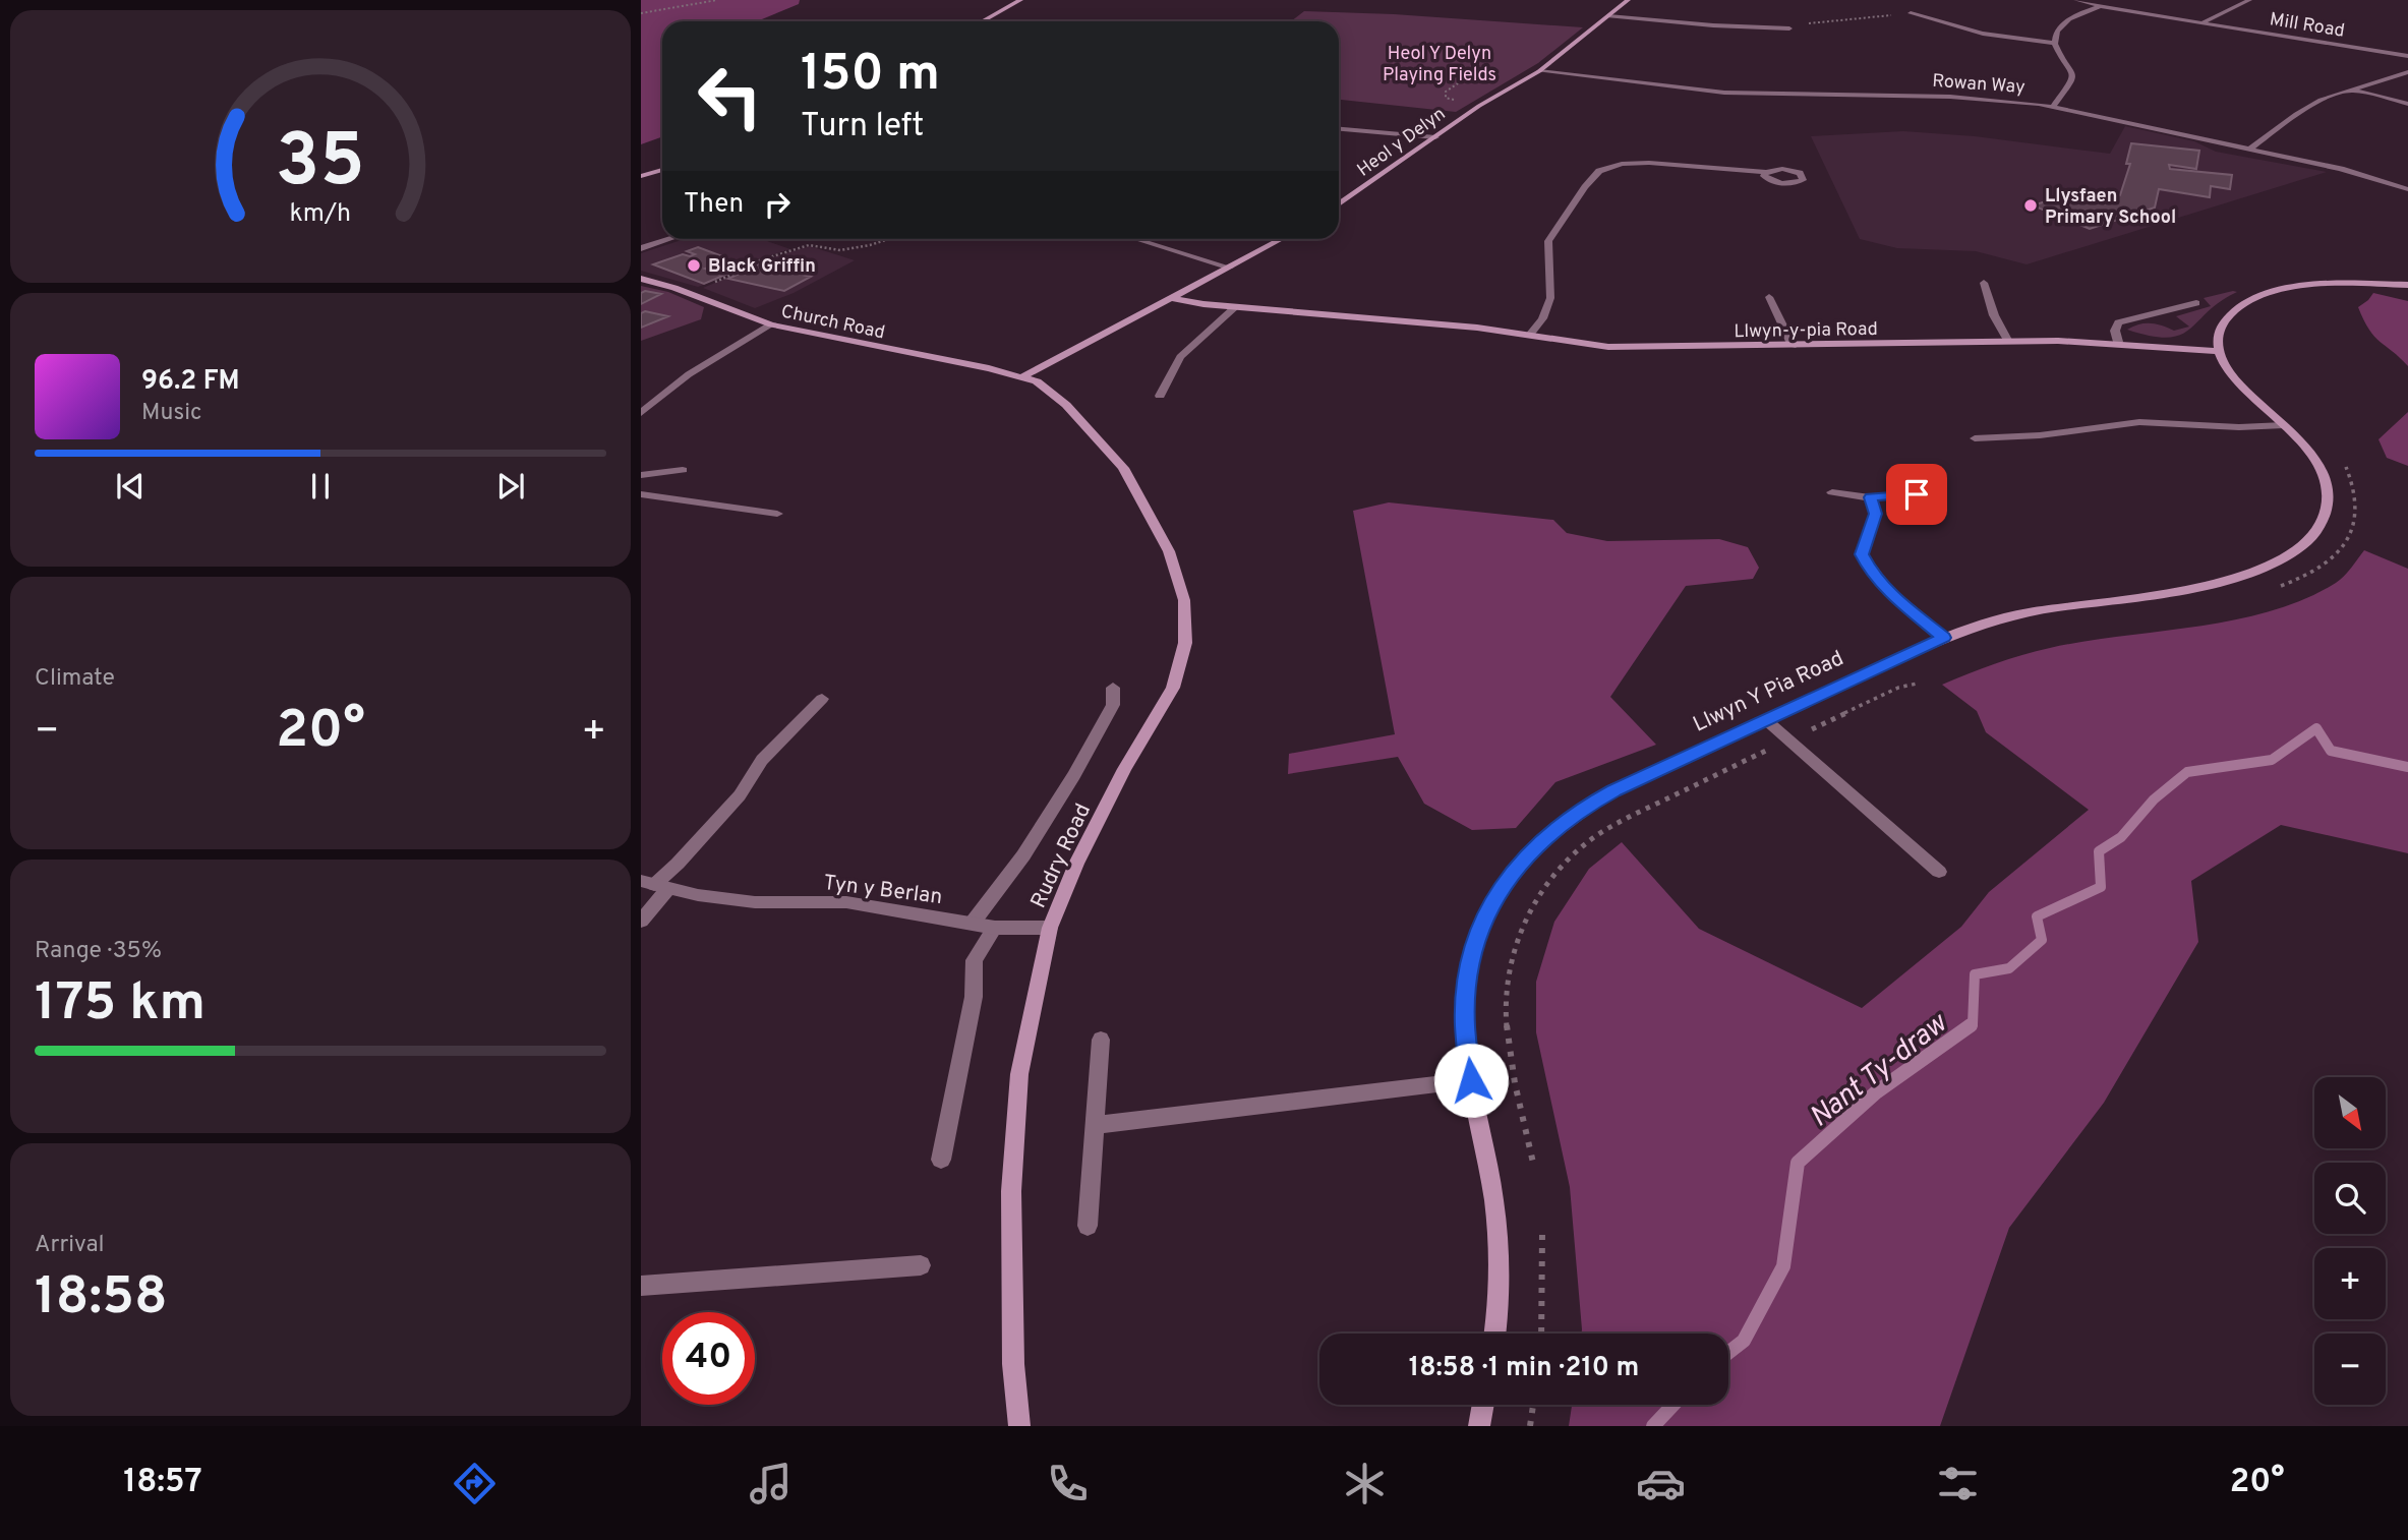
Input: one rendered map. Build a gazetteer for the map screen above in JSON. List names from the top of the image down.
{
  "streets": {
    "street": [
      "Mill Road",
      "Rowan Way",
      "Heol y Delyn",
      "Church Road",
      "Llwyn-y-pia Road",
      "Llwyn Y Pia Road",
      "Rudry Road",
      "Tyn y Berlan"
    ]
  },
  "crossings": [
    ["Rowan Way", "Heol y Delyn"],
    ["Church Road", "Rudry Road"],
    ["Llwyn-y-pia Road", "Llwyn Y Pia Road"],
    ["Rudry Road", "Tyn y Berlan"]
  ],
  "water": ["Nant Ty-draw"],
  "parks": ["Heol Y Delyn Playing Fields"],
  "places": ["Llysfaen Primary School", "Black Griffin"],
  "north": "bottom right",
  "page": {
    "turn": ["150 m", "Turn left"],
    "then": "Then",
    "song": ["96.2 FM", "Music"],
    "tile": [
      "Climate",
      ["Range · 35%", "175 km"],
      ["Arrival", "18:58"]
    ],
    "heat": ["−", "20°", "+"],
    "map_buttons": ["+", "−"],
    "limit": "40",
    "trip": "18:58 · 1 min · 210 m",
    "tabs": ["18:57", "20°"],
    "gauge": ["35", "km/h"]
  }
}
